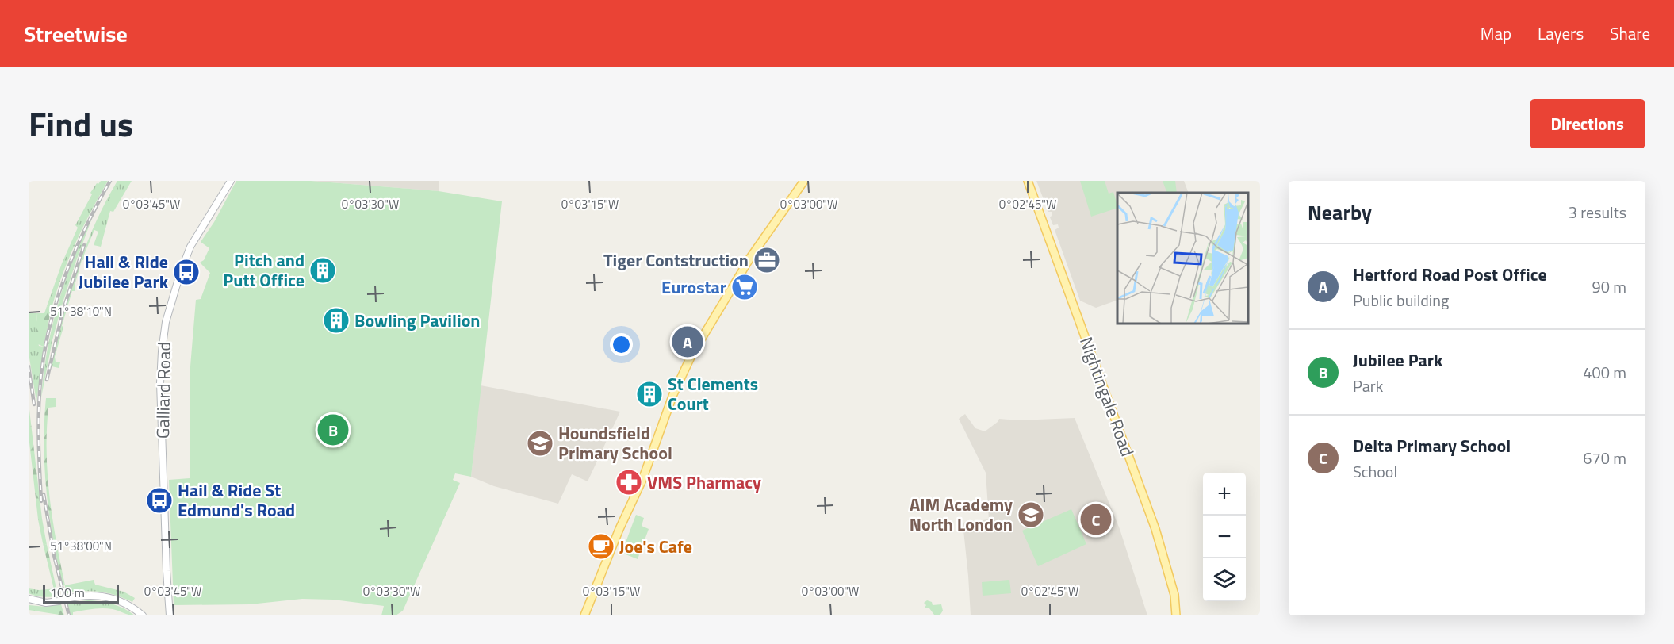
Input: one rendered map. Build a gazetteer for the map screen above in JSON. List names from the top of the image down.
{
  "streets": {
    "main road": ["Nightingale Road"],
    "street": ["Galliard Road"]
  },
  "places": {
    "office": ["Tiger Contstruction"],
    "building": ["Pitch and Putt Office", "Bowling Pavilion", "St Clements Court"],
    "bus stop": ["Hail & Ride Jubilee Park", "Hail & Ride St Edmund's Road"],
    "supermarket": ["Eurostar"],
    "school or university": ["Houndsfield Primary School", "AIM Academy North London"],
    "pharmacy": ["VMS Pharmacy"],
    "cafe": ["Joe's Cafe"]
  },
  "scale_bar": "100 m",
  "page": {
    "header": "Streetwise",
    "nav": ["Map", "Layers", "Share"],
    "title": "Find us",
    "buttons": "Directions",
    "heading": ["Nearby", "3 results"],
    "list": [
      {
        "mark": "A",
        "name": "Hertford Road Post Office",
        "note": "Public building",
        "value": "90 m"
      },
      {
        "mark": "B",
        "name": "Jubilee Park",
        "note": "Park",
        "value": "400 m"
      },
      {
        "mark": "C",
        "name": "Delta Primary School",
        "note": "School",
        "value": "670 m"
      }
    ],
    "pins": ["A", "B", "C"],
    "map_buttons": ["+", "−"],
    "scale": "100 m"
  },
  "coordinates": [
    "0°03'45\"W",
    "0°03'30\"W",
    "0°03'15\"W",
    "0°03'00\"W",
    "0°02'45\"W",
    "51°38'10\"N",
    "51°38'00\"N"
  ]
}
